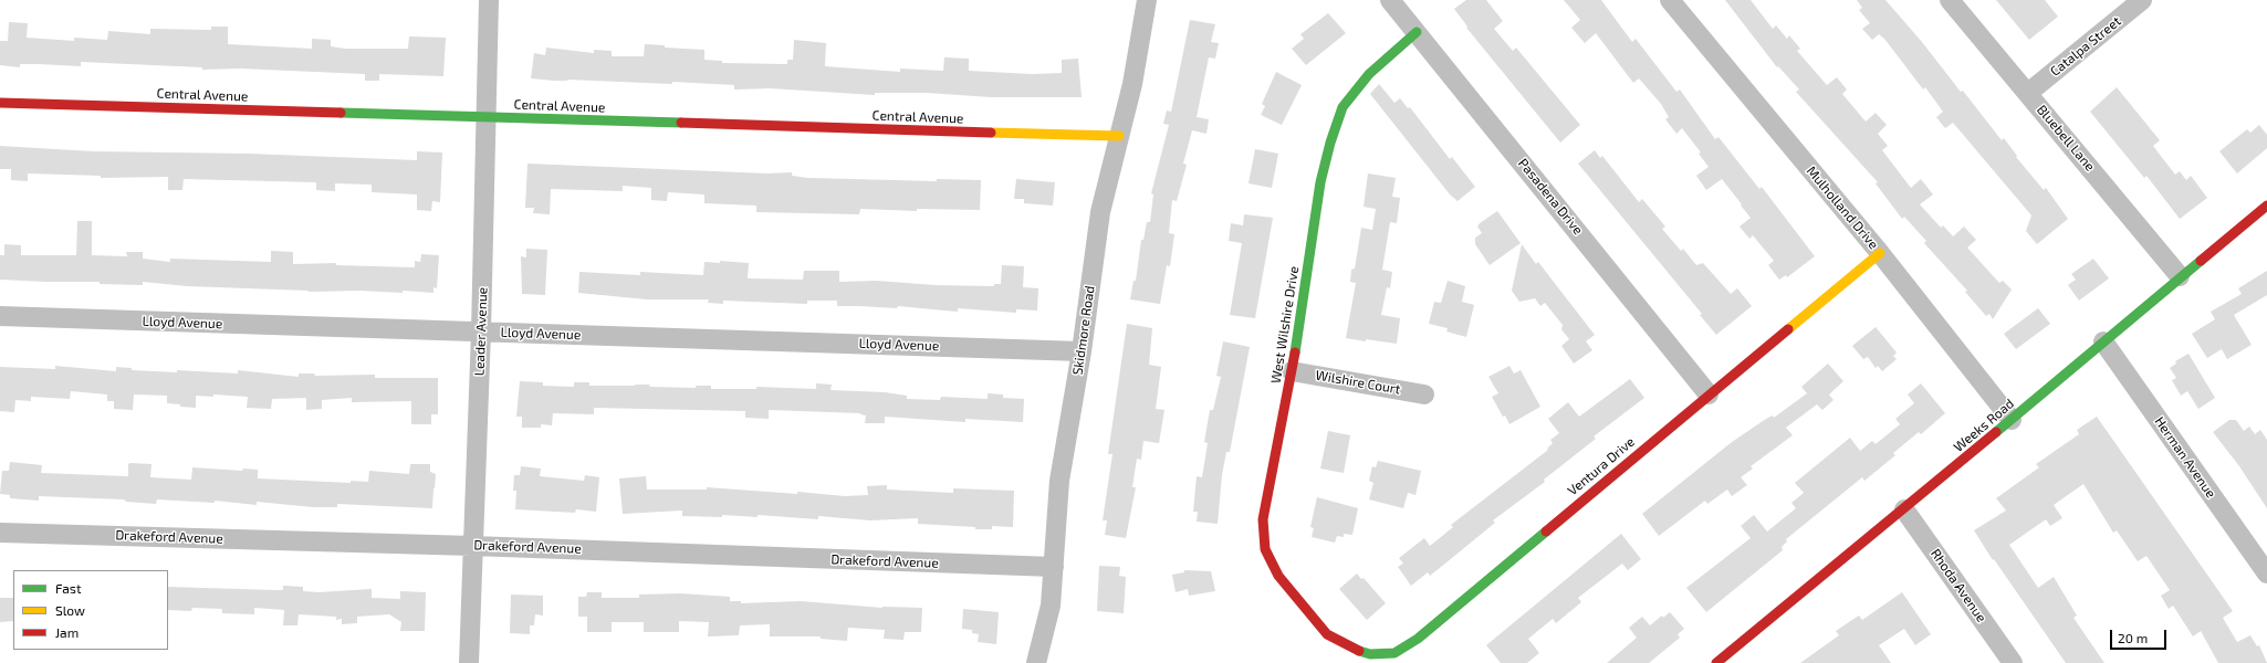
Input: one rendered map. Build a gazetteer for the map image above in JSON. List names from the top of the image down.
{
  "streets": {
    "street": [
      "Catalpa Street",
      "Central Avenue",
      "Bluebell Lane",
      "Pasadena Drive",
      "Mulholland Drive",
      "Lloyd Avenue",
      "West Wilshire Drive",
      "Skidmore Road",
      "Leader Avenue",
      "Wilshire Court",
      "Weeks Road",
      "Herman Avenue",
      "Ventura Drive",
      "Drakeford Avenue",
      "Rhoda Avenue"
    ]
  },
  "crossings": [
    ["Catalpa Street", "Bluebell Lane"],
    ["Central Avenue", "Skidmore Road"],
    ["Central Avenue", "Leader Avenue"],
    ["Bluebell Lane", "Weeks Road"],
    ["Pasadena Drive", "West Wilshire Drive"],
    ["Pasadena Drive", "Ventura Drive"],
    ["Mulholland Drive", "Weeks Road"],
    ["Mulholland Drive", "Ventura Drive"],
    ["Lloyd Avenue", "Skidmore Road"],
    ["Lloyd Avenue", "Leader Avenue"],
    ["West Wilshire Drive", "Wilshire Court"],
    ["West Wilshire Drive", "Ventura Drive"],
    ["Skidmore Road", "Drakeford Avenue"],
    ["Leader Avenue", "Drakeford Avenue"],
    ["Weeks Road", "Herman Avenue"],
    ["Weeks Road", "Rhoda Avenue"]
  ],
  "legend": ["Fast", "Slow", "Jam"],
  "scale_bar": "20 m"
}
